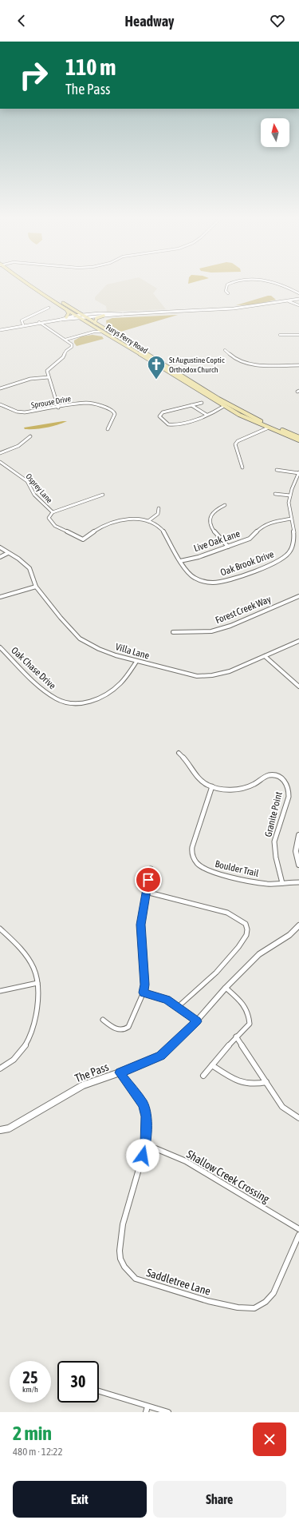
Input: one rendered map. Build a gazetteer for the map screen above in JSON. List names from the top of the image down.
{
  "streets": {
    "main road": ["Furys Ferry Road"],
    "street": [
      "Sprouse Drive",
      "Osprey Lane",
      "Live Oak Lane",
      "Oak Brook Drive",
      "Forest Creek Way",
      "Villa Lane",
      "Oak Chase Drive",
      "Granite Point",
      "Boulder Trail",
      "The Pass",
      "Shallow Creek Crossing",
      "Saddletree Lane"
    ]
  },
  "crossings": [
    ["Osprey Lane", "Oak Brook Drive"],
    ["Live Oak Lane", "Oak Brook Drive"],
    ["Villa Lane", "Oak Chase Drive"],
    ["Granite Point", "Boulder Trail"],
    ["The Pass", "Saddletree Lane"],
    ["Shallow Creek Crossing", "Saddletree Lane"]
  ],
  "places": {
    "church": ["St Augustine Coptic Orthodox Church"]
  },
  "north": "top",
  "page": {
    "header": "Headway",
    "turn": ["110 m", "The Pass"],
    "speed": "25 km/h",
    "limit": "30",
    "heading": ["2 min", "480 m · 12:22"],
    "buttons": ["Exit", "Share"]
  }
}
